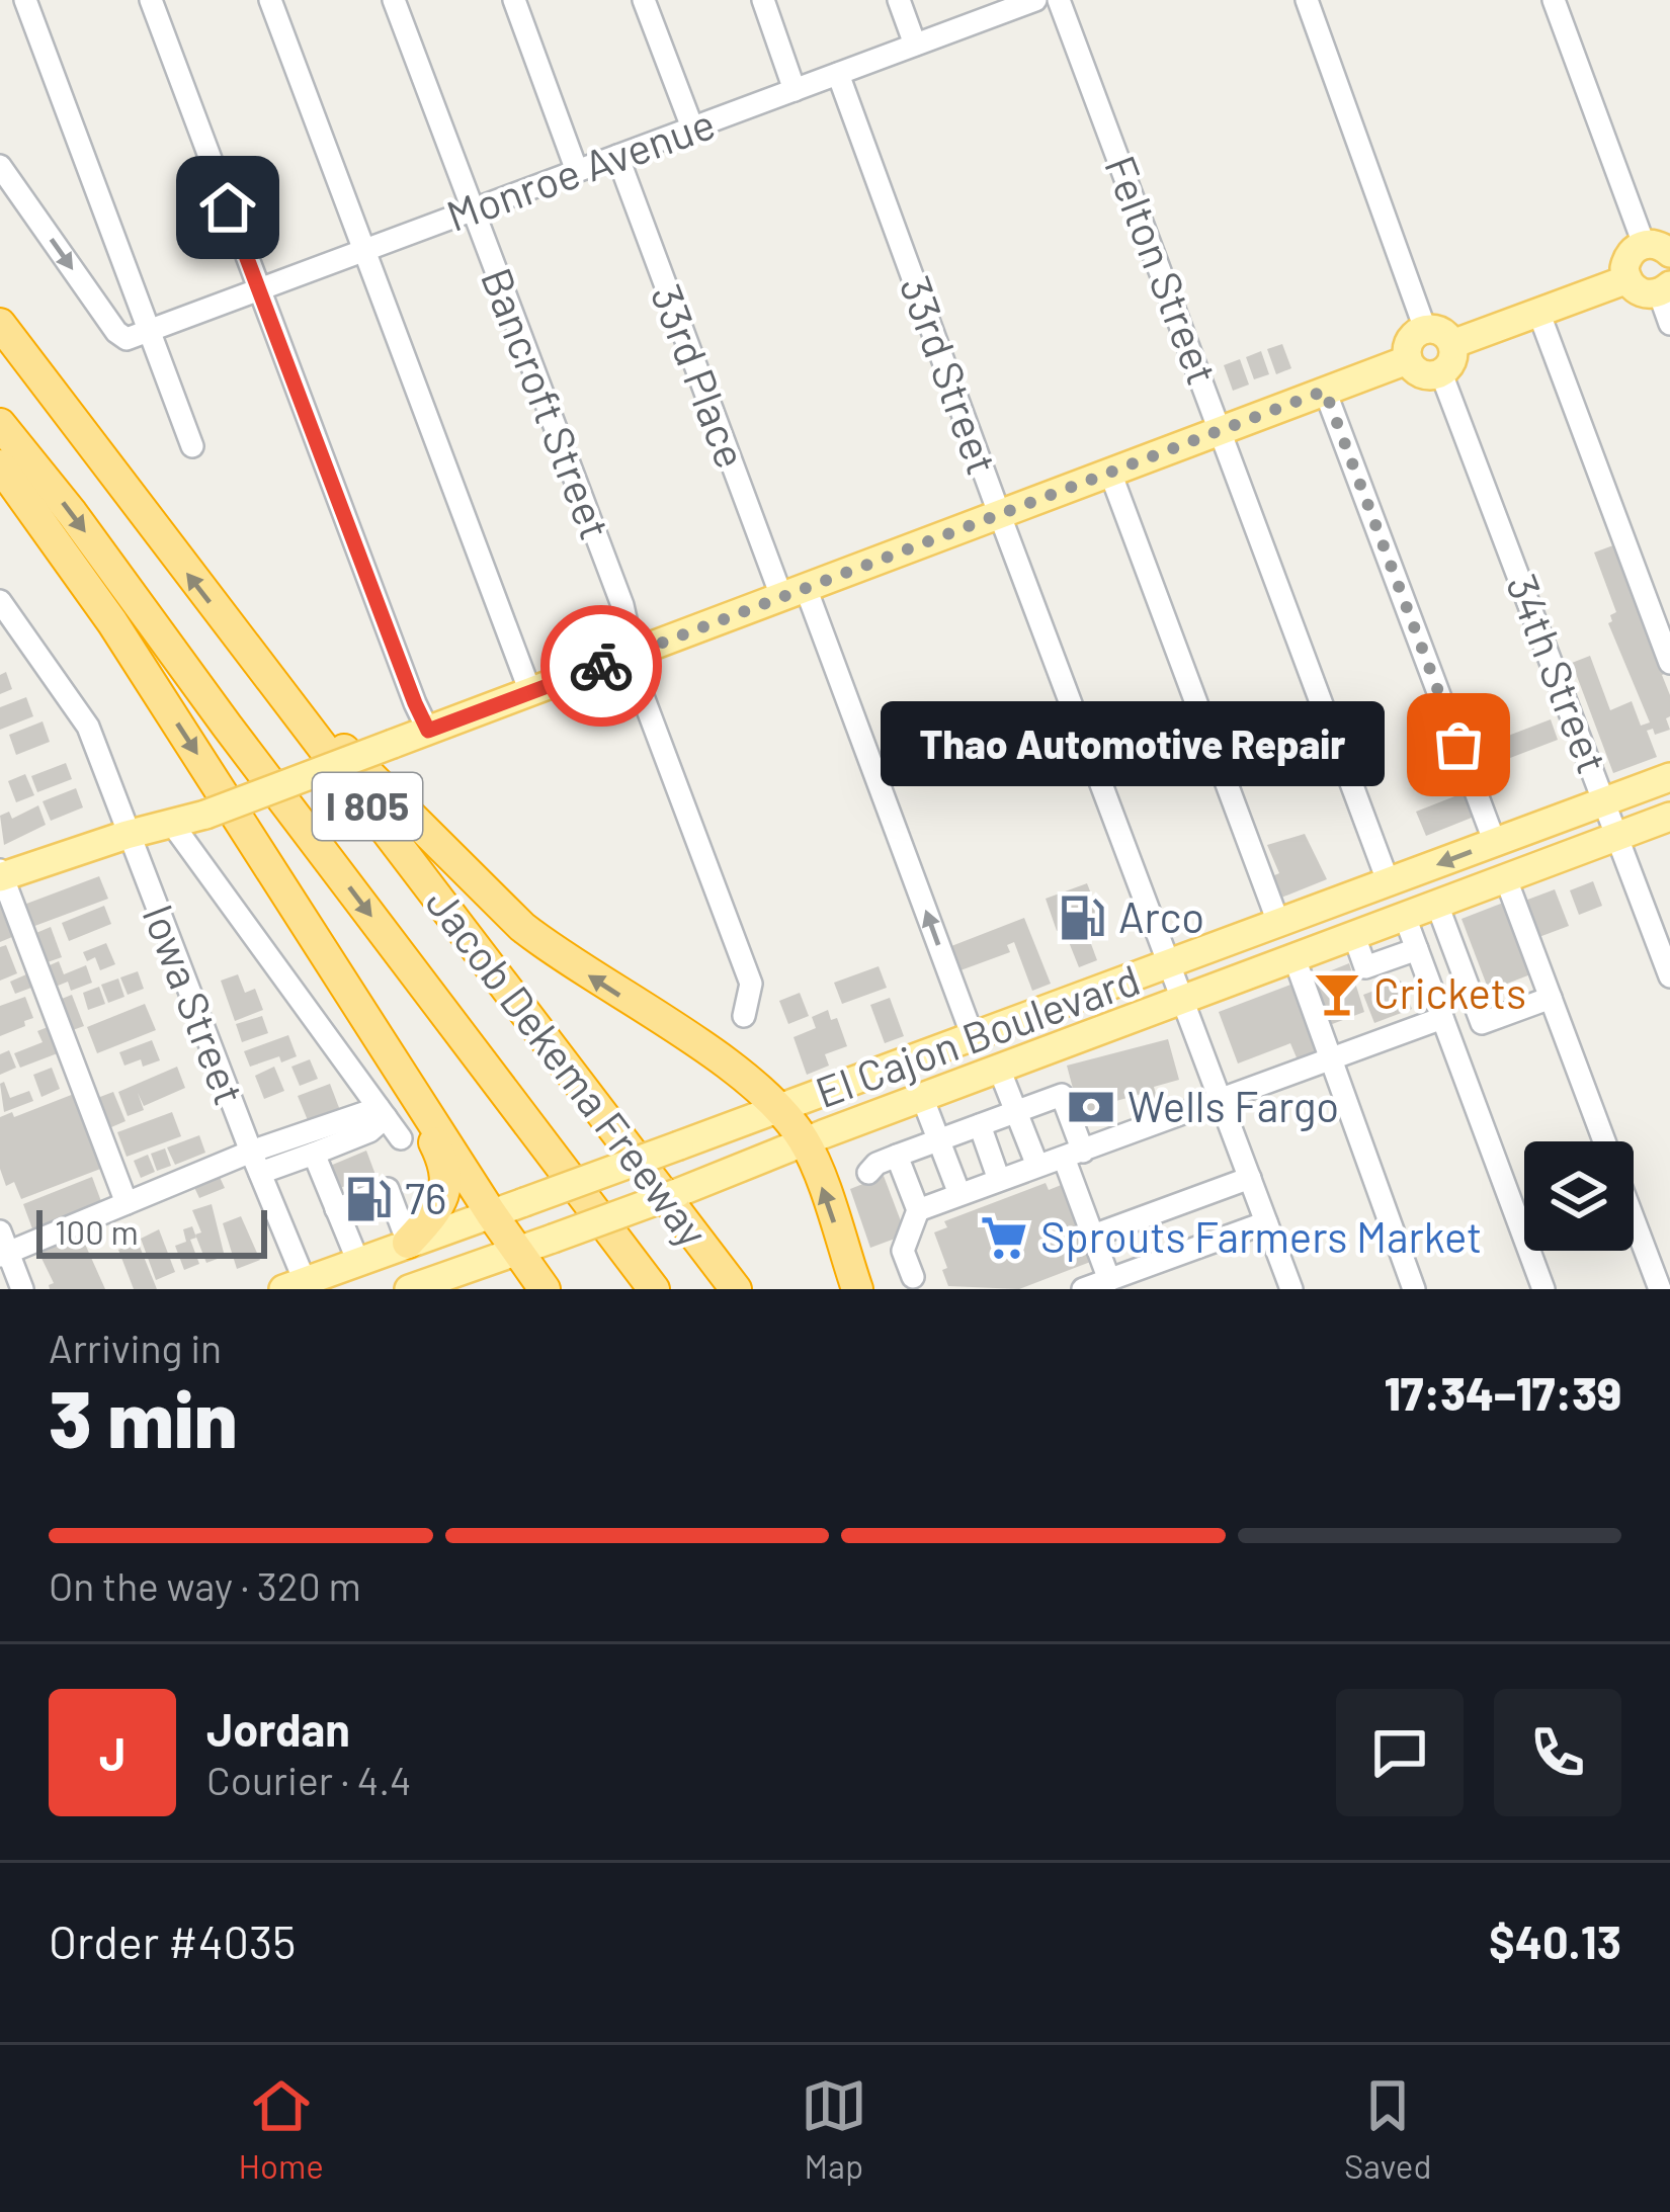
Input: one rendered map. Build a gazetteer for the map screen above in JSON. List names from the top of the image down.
{
  "streets": {
    "highway": ["I 805", "Jacob Dekema Freeway"],
    "main road": ["El Cajon Boulevard"],
    "street": [
      "Monroe Avenue",
      "Felton Street",
      "33rd Street",
      "33rd Place",
      "Bancroft Street",
      "34th Street",
      "Iowa Street"
    ]
  },
  "crossings": [
    ["Monroe Avenue", "33rd Street"],
    ["Monroe Avenue", "33rd Place"],
    ["Monroe Avenue", "Bancroft Street"],
    ["Felton Street", "El Cajon Boulevard"],
    ["33rd Street", "El Cajon Boulevard"],
    ["33rd Place", "El Cajon Boulevard"],
    ["34th Street", "El Cajon Boulevard"],
    ["Iowa Street", "El Cajon Boulevard"]
  ],
  "one_way": ["33rd Place"],
  "places": {
    "other": ["Thao Automotive Repair"],
    "fuel station": ["Arco", "76"],
    "bar": ["Crickets"],
    "bank": ["Wells Fargo"],
    "supermarket": ["Sprouts Farmers Market"]
  },
  "scale_bar": "100 m",
  "page": {
    "bubble": "Thao Automotive Repair",
    "scale": "100 m",
    "heading": ["3 min", "Arriving in", "17:34–17:39"],
    "panel": [
      "Jordan",
      "Courier · 4.4",
      "Order #4035",
      "$40.13"
    ],
    "bar": "On the way · 320 m",
    "round": "J",
    "tabs": ["Home", "Map", "Saved"]
  }
}
